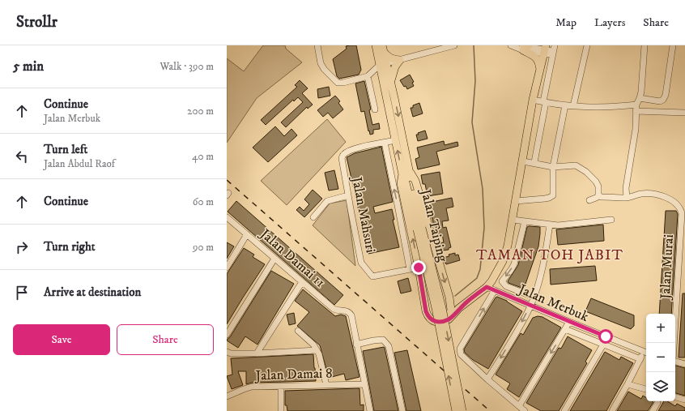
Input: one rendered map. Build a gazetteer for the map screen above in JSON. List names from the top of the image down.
{
  "streets": {
    "main road": ["Jalan Taiping"],
    "street": [
      "Jalan Mahsuri",
      "Jalan Damai 11",
      "Jalan Murai",
      "Jalan Merbuk",
      "Jalan Damai 8"
    ]
  },
  "districts": ["TAMAN TOH JABIT"],
  "page": {
    "header": "Strollr",
    "nav": ["Map", "Layers", "Share"],
    "heading": ["5 min", "Walk · 390 m"],
    "list": [
      ["Continue", "Jalan Merbuk", "200 m"],
      ["Turn left", "Jalan Abdul Raof", "40 m"],
      ["Continue", "60 m"],
      ["Turn right", "90 m"],
      "Arrive at destination"
    ],
    "map_buttons": ["+", "−"],
    "buttons": ["Save", "Share"]
  }
}
